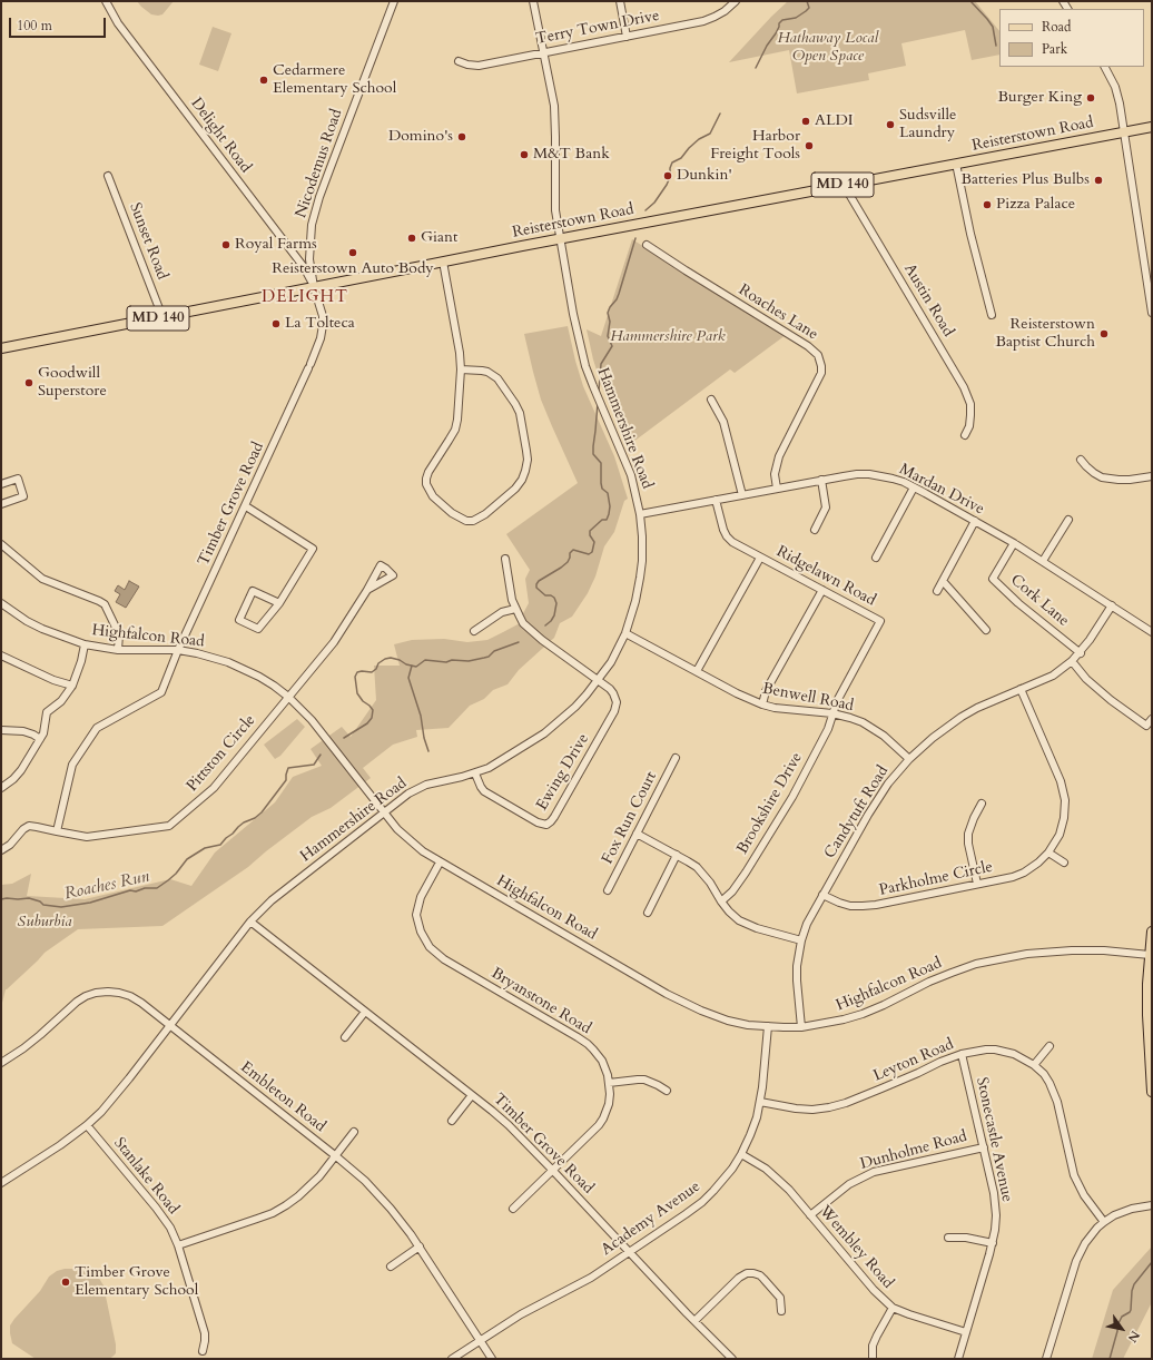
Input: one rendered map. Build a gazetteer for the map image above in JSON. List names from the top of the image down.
{
  "streets": {
    "main road": ["Reisterstown Road", "MD 140"],
    "street": [
      "Terry Town Drive",
      "Delight Road",
      "Nicodemus Road",
      "Sunset Road",
      "Austin Road",
      "Roaches Lane",
      "Hammershire Road",
      "Mardan Drive",
      "Timber Grove Road",
      "Ridgelawn Road",
      "Cork Lane",
      "Highfalcon Road",
      "Benwell Road",
      "Pittston Circle",
      "Ewing Drive",
      "Brookshire Drive",
      "Candytuft Road",
      "Fox Run Court",
      "Parkholme Circle",
      "Bryanstone Road",
      "Leyton Road",
      "Embleton Road",
      "Stonecastle Avenue",
      "Dunholme Road",
      "Stanlake Road",
      "Academy Avenue",
      "Wembley Road"
    ]
  },
  "crossings": [
    ["Terry Town Drive", "Hammershire Road"],
    ["Reisterstown Road", "Delight Road"],
    ["Reisterstown Road", "Nicodemus Road"],
    ["Reisterstown Road", "Sunset Road"],
    ["Reisterstown Road", "Austin Road"],
    ["Reisterstown Road", "Hammershire Road"],
    ["Reisterstown Road", "Timber Grove Road"],
    ["Delight Road", "Nicodemus Road"],
    ["Delight Road", "Timber Grove Road"],
    ["Nicodemus Road", "Timber Grove Road"],
    ["Roaches Lane", "Mardan Drive"],
    ["Hammershire Road", "Mardan Drive"],
    ["Hammershire Road", "Timber Grove Road"],
    ["Hammershire Road", "Highfalcon Road"],
    ["Hammershire Road", "Benwell Road"],
    ["Hammershire Road", "Ewing Drive"],
    ["Hammershire Road", "Embleton Road"],
    ["Hammershire Road", "Stanlake Road"],
    ["Mardan Drive", "Ridgelawn Road"],
    ["Mardan Drive", "Cork Lane"],
    ["Mardan Drive", "Candytuft Road"],
    ["Timber Grove Road", "Highfalcon Road"],
    ["Timber Grove Road", "Bryanstone Road"],
    ["Timber Grove Road", "Academy Avenue"],
    ["Ridgelawn Road", "Benwell Road"],
    ["Ridgelawn Road", "Brookshire Drive"],
    ["Cork Lane", "Candytuft Road"],
    ["Highfalcon Road", "Pittston Circle"],
    ["Highfalcon Road", "Candytuft Road"],
    ["Highfalcon Road", "Bryanstone Road"],
    ["Highfalcon Road", "Academy Avenue"],
    ["Benwell Road", "Brookshire Drive"],
    ["Benwell Road", "Candytuft Road"],
    ["Candytuft Road", "Parkholme Circle"],
    ["Leyton Road", "Stonecastle Avenue"],
    ["Leyton Road", "Academy Avenue"],
    ["Embleton Road", "Academy Avenue"],
    ["Stonecastle Avenue", "Dunholme Road"],
    ["Stonecastle Avenue", "Wembley Road"],
    ["Dunholme Road", "Wembley Road"],
    ["Academy Avenue", "Wembley Road"]
  ],
  "districts": ["DELIGHT"],
  "water": ["Roaches Run"],
  "parks": ["Hathaway Local Open Space", "Hammershire Park", "Suburbia"],
  "places": [
    "Cedarmere Elementary School",
    "Burger King",
    "ALDI",
    "Sudsville Laundry",
    "Domino's",
    "Harbor Freight Tools",
    "M&T Bank",
    "Dunkin'",
    "Batteries Plus Bulbs",
    "Pizza Palace",
    "Giant",
    "Royal Farms",
    "Reisterstown Auto Body",
    "La Tolteca",
    "Reisterstown Baptist Church",
    "Goodwill Superstore",
    "Timber Grove Elementary School"
  ],
  "legend": ["Road", "Park"],
  "scale_bar": "100 m",
  "north": "bottom right"
}
